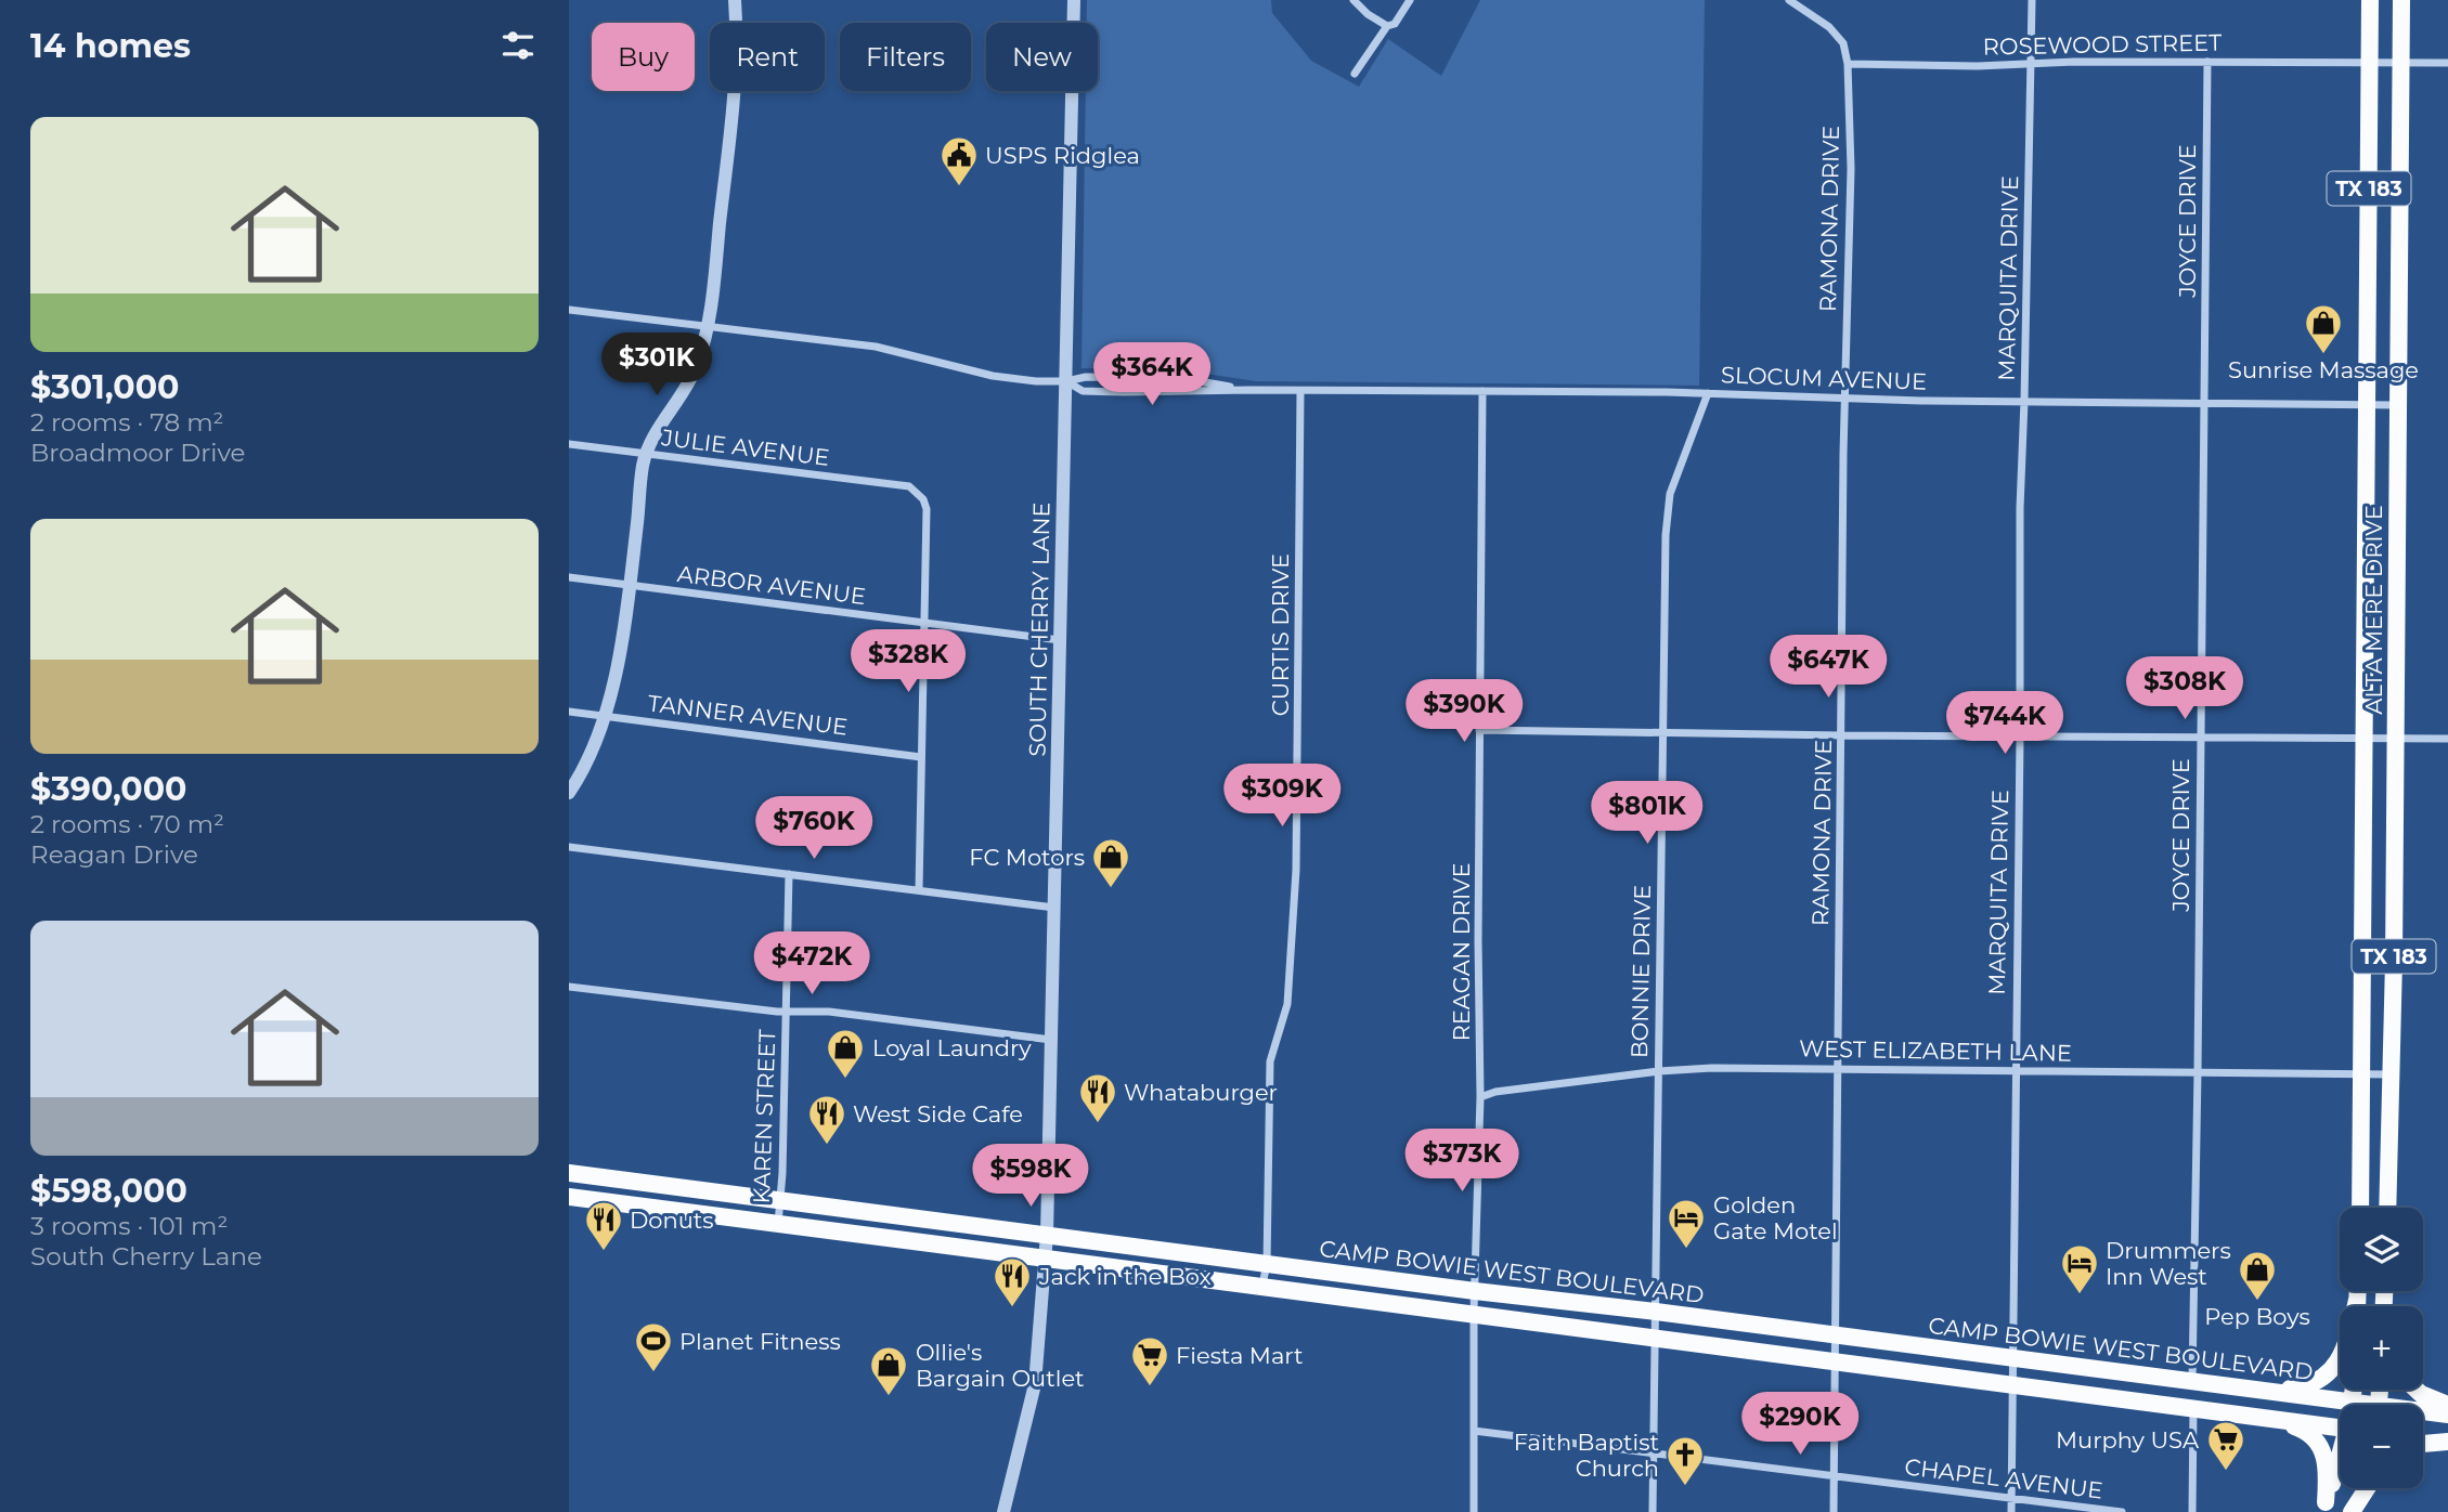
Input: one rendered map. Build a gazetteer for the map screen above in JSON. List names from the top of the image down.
{
  "streets": {
    "main road": ["TX 183", "ALTA MERE DRIVE", "CAMP BOWIE WEST BOULEVARD"],
    "street": [
      "ROSEWOOD STREET",
      "RAMONA DRIVE",
      "JOYCE DRIVE",
      "MARQUITA DRIVE",
      "SLOCUM AVENUE",
      "JULIE AVENUE",
      "ARBOR AVENUE",
      "SOUTH CHERRY LANE",
      "CURTIS DRIVE",
      "TANNER AVENUE",
      "REAGAN DRIVE",
      "BONNIE DRIVE",
      "WEST ELIZABETH LANE",
      "KAREN STREET",
      "CHAPEL AVENUE"
    ]
  },
  "crossings": [
    ["ROSEWOOD STREET", "RAMONA DRIVE"],
    ["ROSEWOOD STREET", "JOYCE DRIVE"],
    ["ROSEWOOD STREET", "MARQUITA DRIVE"],
    ["ROSEWOOD STREET", "ALTA MERE DRIVE"],
    ["RAMONA DRIVE", "SLOCUM AVENUE"],
    ["RAMONA DRIVE", "WEST ELIZABETH LANE"],
    ["RAMONA DRIVE", "CAMP BOWIE WEST BOULEVARD"],
    ["RAMONA DRIVE", "CHAPEL AVENUE"],
    ["JOYCE DRIVE", "SLOCUM AVENUE"],
    ["JOYCE DRIVE", "WEST ELIZABETH LANE"],
    ["JOYCE DRIVE", "CAMP BOWIE WEST BOULEVARD"],
    ["MARQUITA DRIVE", "SLOCUM AVENUE"],
    ["MARQUITA DRIVE", "WEST ELIZABETH LANE"],
    ["MARQUITA DRIVE", "CAMP BOWIE WEST BOULEVARD"],
    ["MARQUITA DRIVE", "CHAPEL AVENUE"],
    ["SLOCUM AVENUE", "ALTA MERE DRIVE"],
    ["SLOCUM AVENUE", "SOUTH CHERRY LANE"],
    ["SLOCUM AVENUE", "CURTIS DRIVE"],
    ["SLOCUM AVENUE", "REAGAN DRIVE"],
    ["SLOCUM AVENUE", "BONNIE DRIVE"],
    ["JULIE AVENUE", "ARBOR AVENUE"],
    ["ARBOR AVENUE", "SOUTH CHERRY LANE"],
    ["ALTA MERE DRIVE", "WEST ELIZABETH LANE"],
    ["SOUTH CHERRY LANE", "CAMP BOWIE WEST BOULEVARD"],
    ["CURTIS DRIVE", "CAMP BOWIE WEST BOULEVARD"],
    ["REAGAN DRIVE", "WEST ELIZABETH LANE"],
    ["REAGAN DRIVE", "CAMP BOWIE WEST BOULEVARD"],
    ["REAGAN DRIVE", "CHAPEL AVENUE"],
    ["BONNIE DRIVE", "WEST ELIZABETH LANE"],
    ["BONNIE DRIVE", "CAMP BOWIE WEST BOULEVARD"],
    ["BONNIE DRIVE", "CHAPEL AVENUE"],
    ["KAREN STREET", "CAMP BOWIE WEST BOULEVARD"]
  ],
  "places": {
    "public building": ["USPS Ridglea"],
    "shop": [
      "Sunrise Massage",
      "FC Motors",
      "Loyal Laundry",
      "Pep Boys",
      "Ollie's Bargain Outlet"
    ],
    "restaurant": [
      "Whataburger",
      "West Side Cafe",
      "Donuts",
      "Jack in the Box"
    ],
    "hotel": ["Golden Gate Motel", "Drummers Inn West"],
    "sports": ["Planet Fitness"],
    "supermarket": ["Fiesta Mart", "Murphy USA"],
    "church": ["Faith Baptist Church"]
  },
  "page": {
    "heading": "14 homes",
    "chip": [
      "Buy",
      "Rent",
      "Filters",
      "New"
    ],
    "list": [
      {
        "name": "$301,000",
        "note": "2 rooms · 78 m² · Broadmoor Drive"
      },
      {
        "name": "$390,000",
        "note": "2 rooms · 70 m² · Reagan Drive"
      },
      {
        "name": "$598,000",
        "note": "3 rooms · 101 m² · South Cherry Lane"
      }
    ],
    "price": [
      "$301K",
      "$364K",
      "$328K",
      "$647K",
      "$308K",
      "$390K",
      "$744K",
      "$309K",
      "$801K",
      "$760K",
      "$472K",
      "$373K",
      "$598K",
      "$290K"
    ],
    "map_buttons": ["+", "−"]
  }
}
